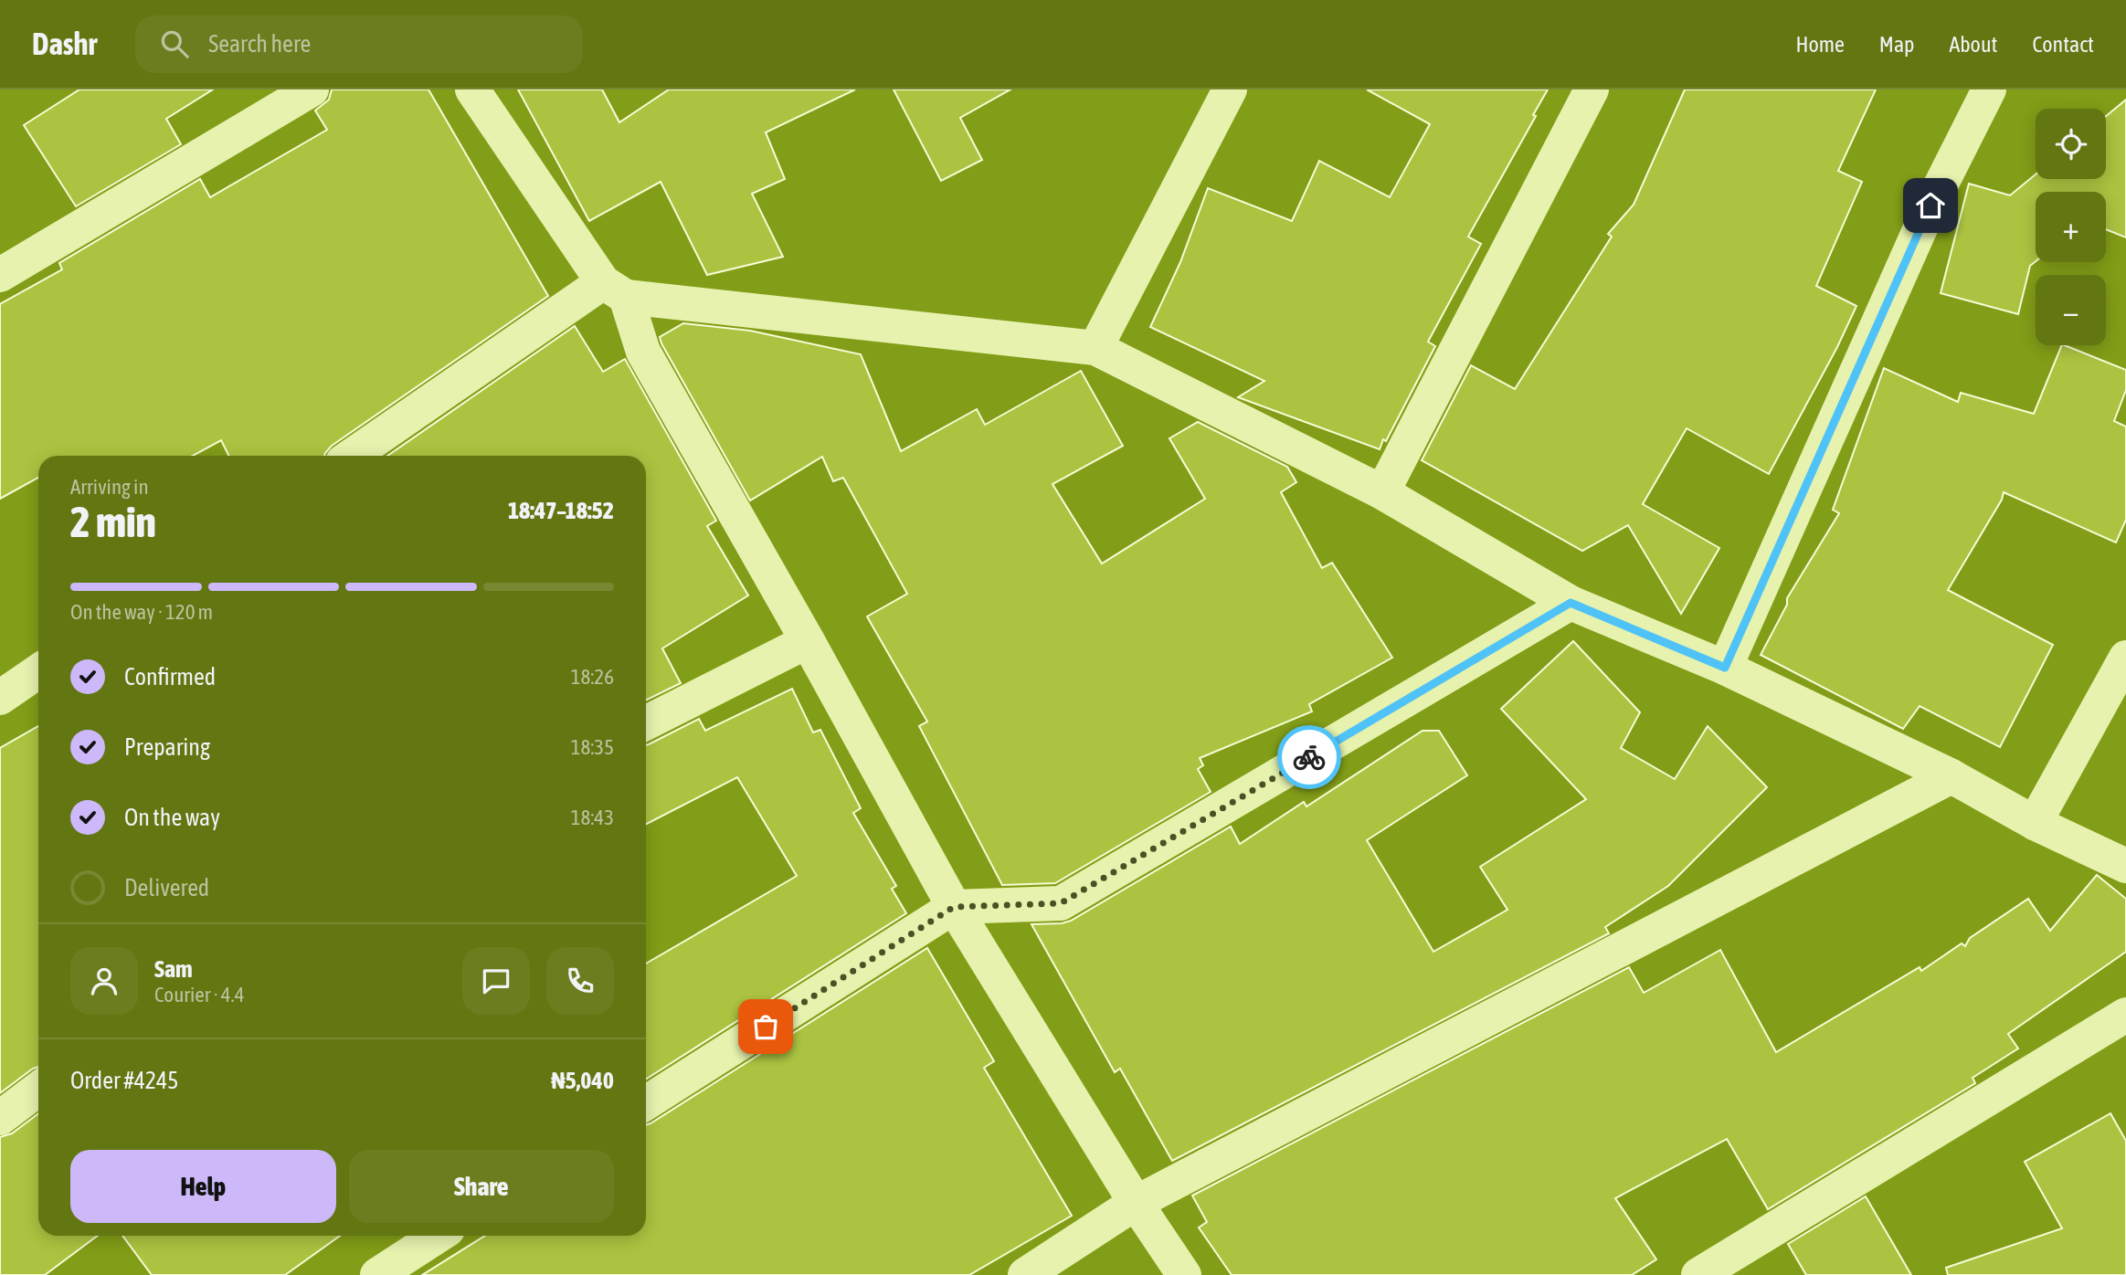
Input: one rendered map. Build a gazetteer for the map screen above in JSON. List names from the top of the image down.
{
  "page": {
    "header": "Dashr",
    "search": "Search here",
    "nav": [
      "Home",
      "Map",
      "About",
      "Contact"
    ],
    "map_buttons": ["+", "−"],
    "heading": ["2 min", "Arriving in", "18:47–18:52"],
    "panel": [
      "Sam",
      "Courier · 4.4",
      "Order #4245",
      "₦5,040"
    ],
    "bar": "On the way · 120 m",
    "list": [
      ["Confirmed", "18:26"],
      ["Preparing", "18:35"],
      ["On the way", "18:43"],
      "Delivered"
    ],
    "buttons": ["Help", "Share"]
  }
}
